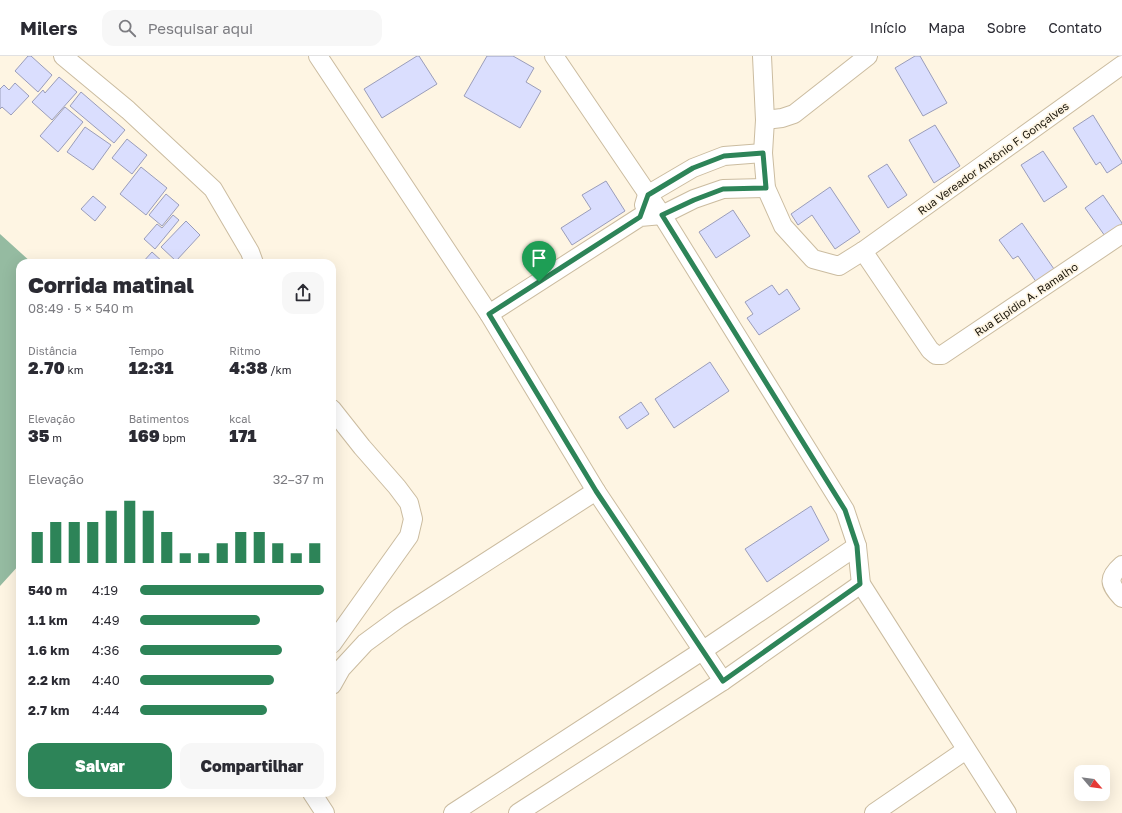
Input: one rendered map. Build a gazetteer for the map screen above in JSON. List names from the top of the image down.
{
  "streets": {
    "street": ["Rua Vereador Antônio F. Gonçalves", "Rua Elpídio A. Ramalho"]
  },
  "crossings": [
    ["Rua Vereador Antônio F. Gonçalves", "Rua Elpídio A. Ramalho"]
  ],
  "north": "bottom right",
  "page": {
    "header": "Milers",
    "search": "Pesquisar aqui",
    "nav": [
      "Início",
      "Mapa",
      "Sobre",
      "Contato"
    ],
    "heading": ["Corrida matinal", "08:49 · 5 × 540 m"],
    "stats": [
      ["Distância", "2.70 km"],
      ["Tempo", "12:31"],
      ["Ritmo", "4:38 /km"],
      ["Elevação", "35 m"],
      ["Batimentos", "169 bpm"],
      ["kcal", "171"]
    ],
    "chart": ["Elevação", "32–37 m"],
    "list": [
      {
        "name": "540 m",
        "note": "4:19"
      },
      {
        "name": "1.1 km",
        "note": "4:49"
      },
      {
        "name": "1.6 km",
        "note": "4:36"
      },
      {
        "name": "2.2 km",
        "note": "4:40"
      },
      {
        "name": "2.7 km",
        "note": "4:44"
      }
    ],
    "buttons": ["Salvar", "Compartilhar"]
  }
}
